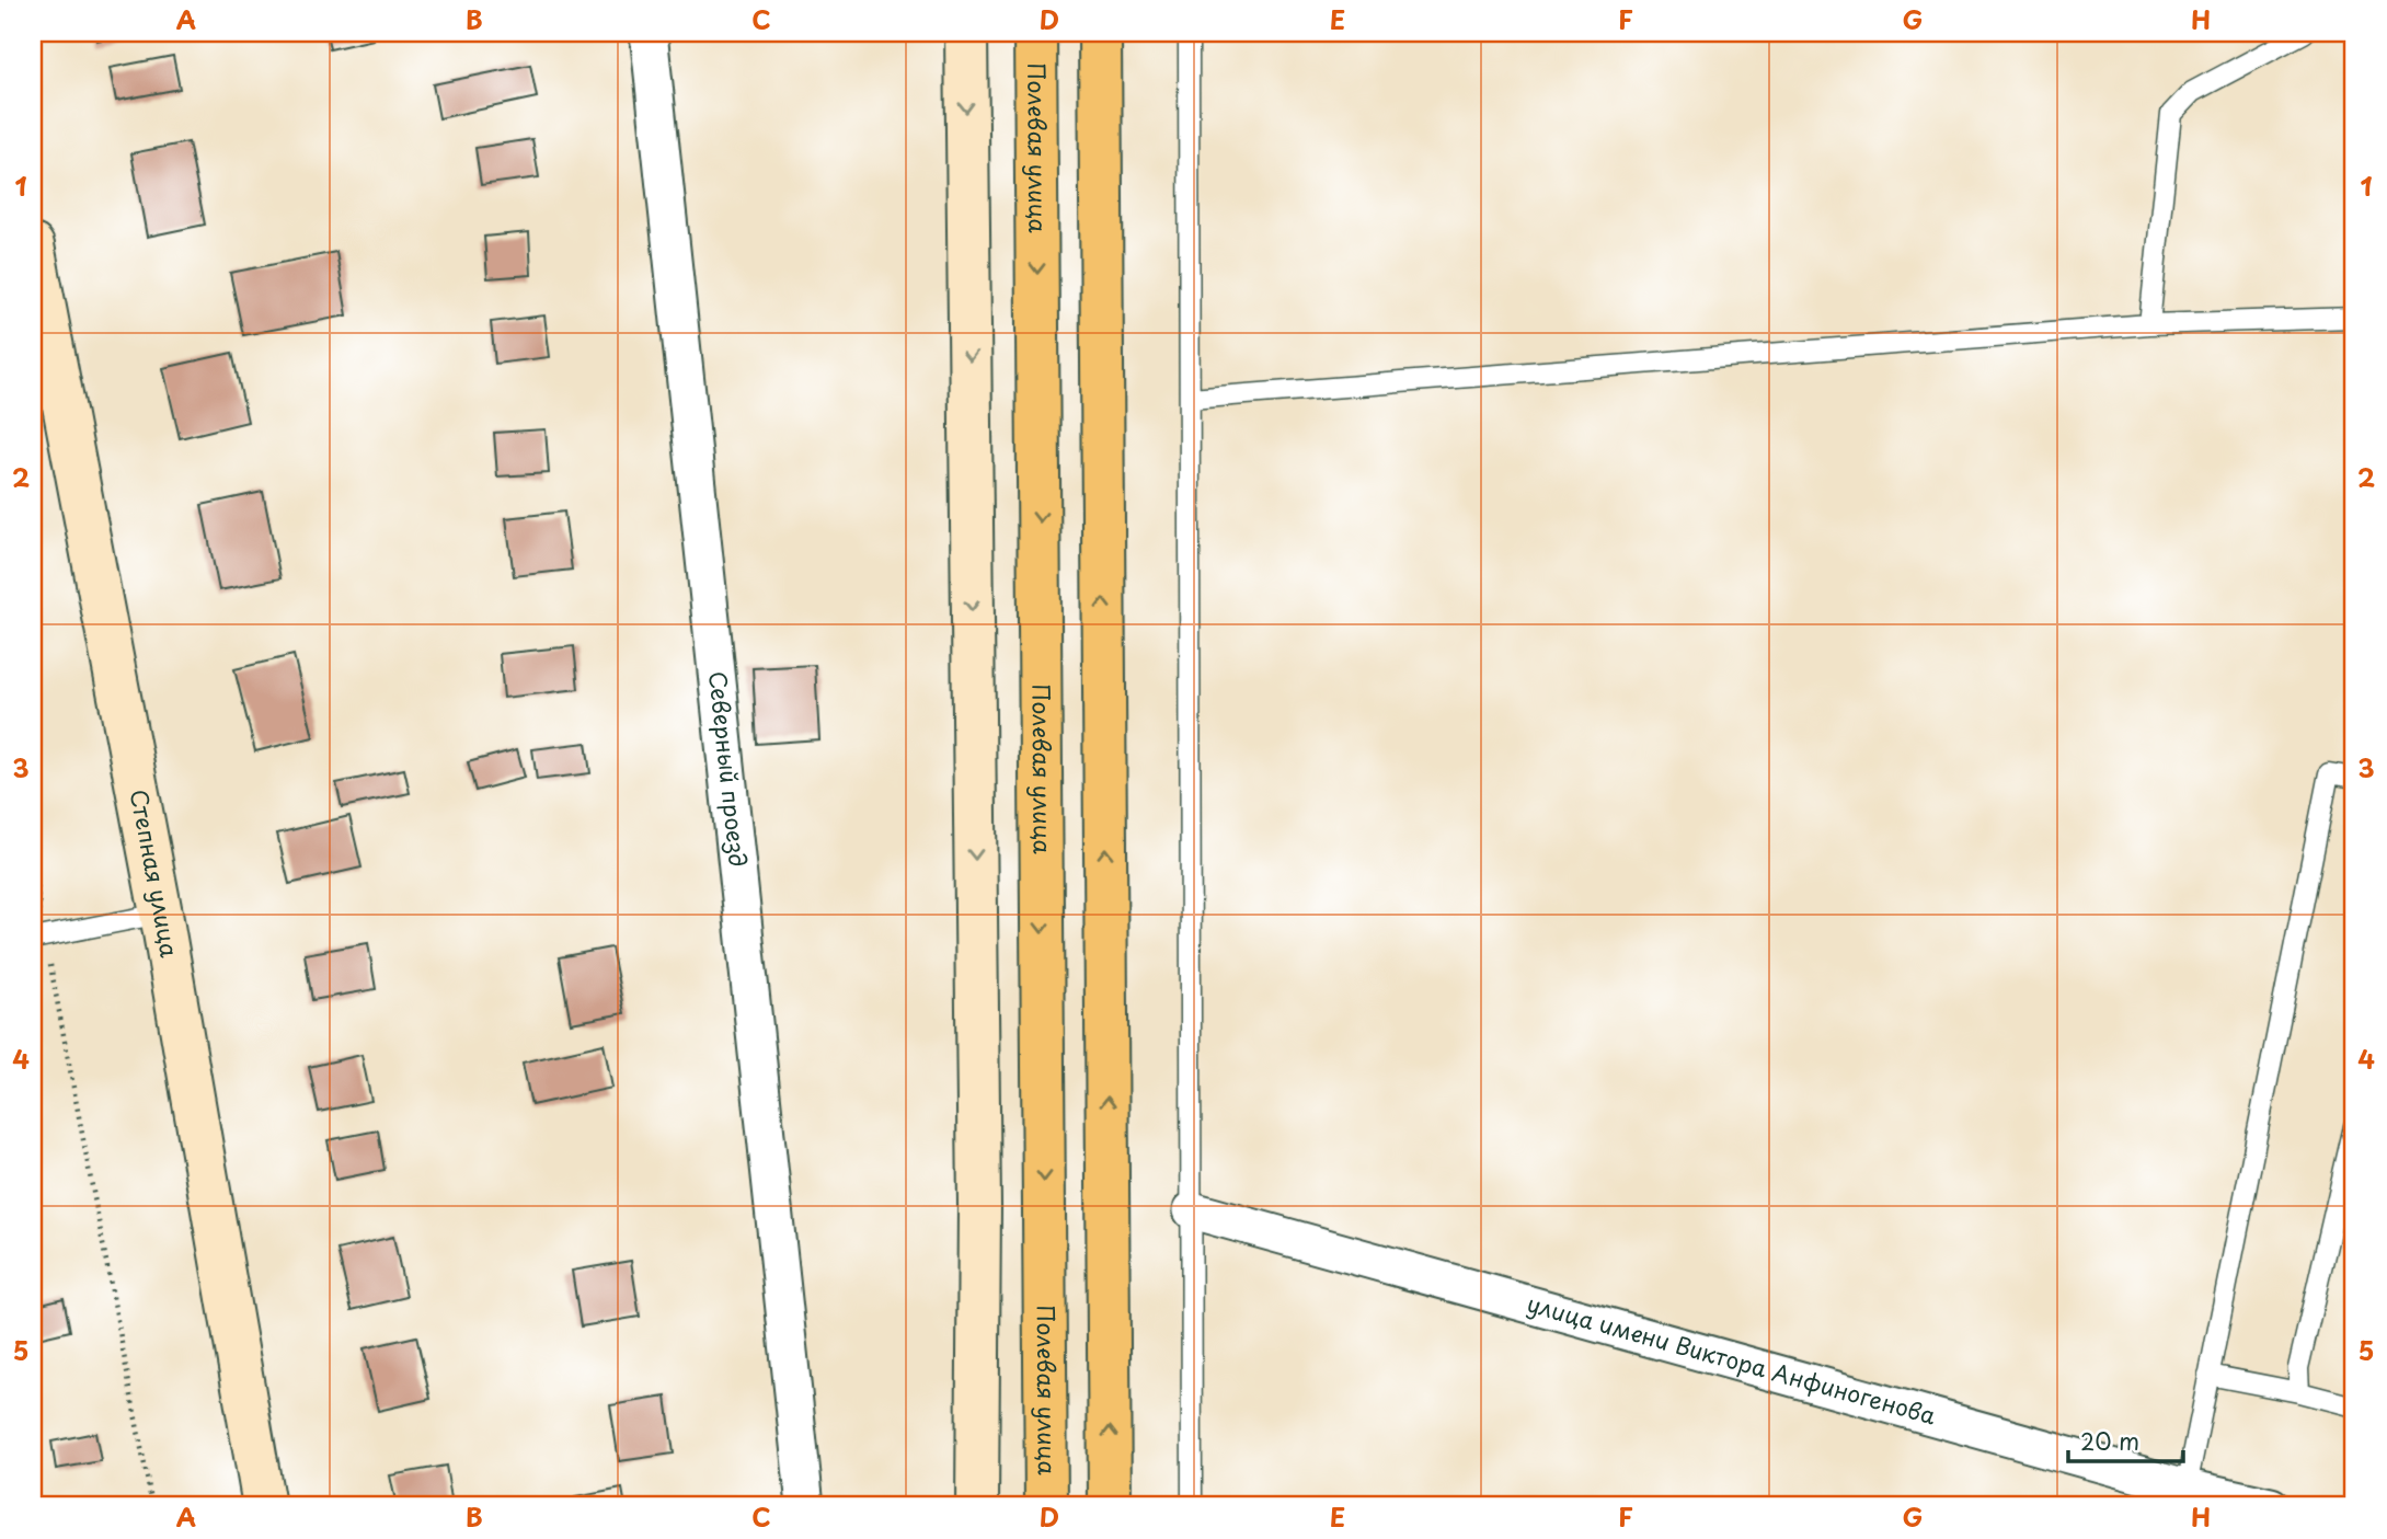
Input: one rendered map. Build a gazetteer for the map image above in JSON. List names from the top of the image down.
{
  "streets": {
    "highway": ["Полевая улица"],
    "main road": ["Степная улица"],
    "street": ["Северный проезд", "улица имени Виктора Анфиногенова"]
  },
  "scale_bar": "20 m",
  "grid": {
    "columns": [
      "A",
      "B",
      "C",
      "D",
      "E",
      "F",
      "G",
      "H"
    ],
    "rows": [
      "1",
      "2",
      "3",
      "4",
      "5"
    ]
  }
}
